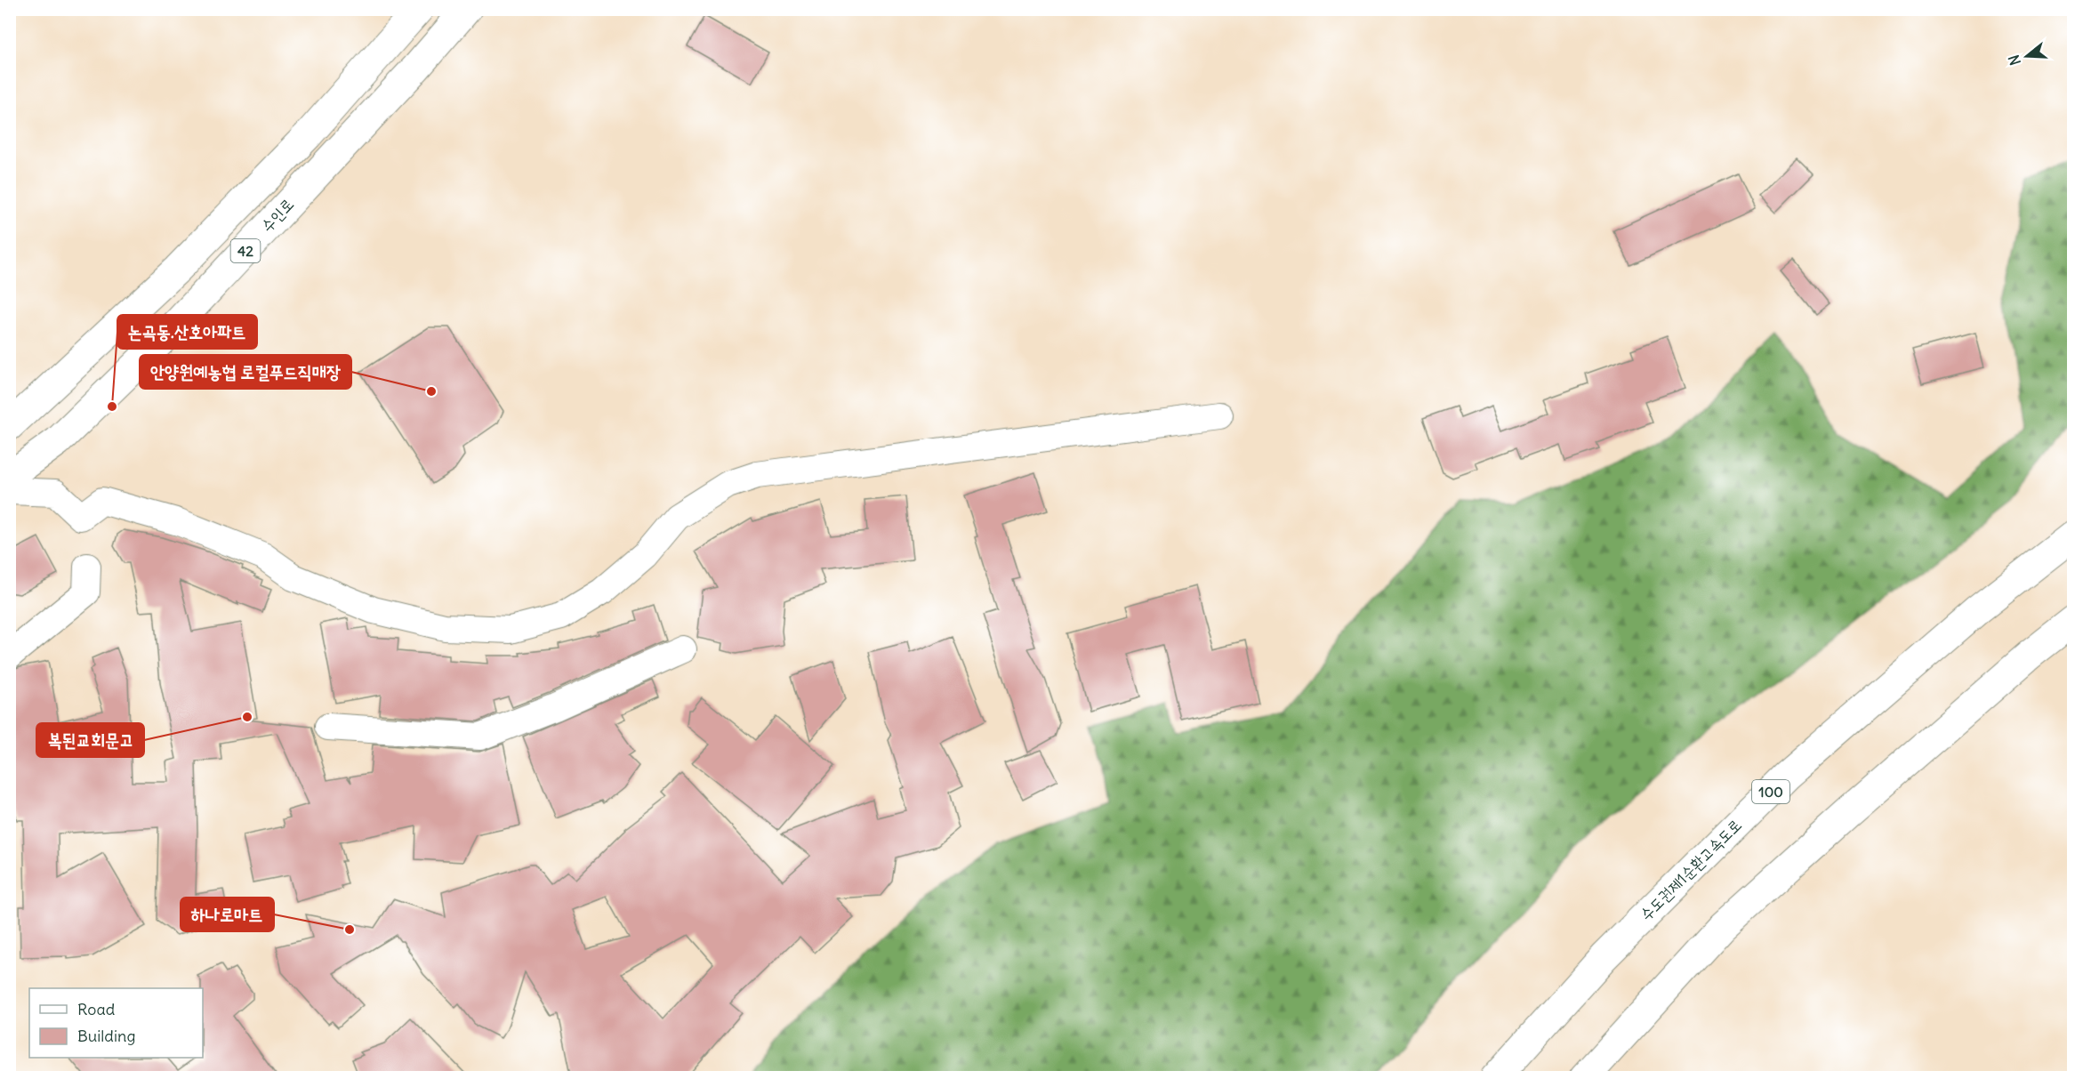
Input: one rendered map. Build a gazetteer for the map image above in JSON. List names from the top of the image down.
{
  "streets": {
    "main road": [
      "수인로",
      "42",
      "100",
      "수도권제1순환고속도로"
    ]
  },
  "places": [
    "안양원예농협 로컬푸드직매장",
    "논곡동.산호아파트",
    "복된교회문고",
    "하나로마트"
  ],
  "legend": ["Road", "Building"],
  "north": "left"
}
